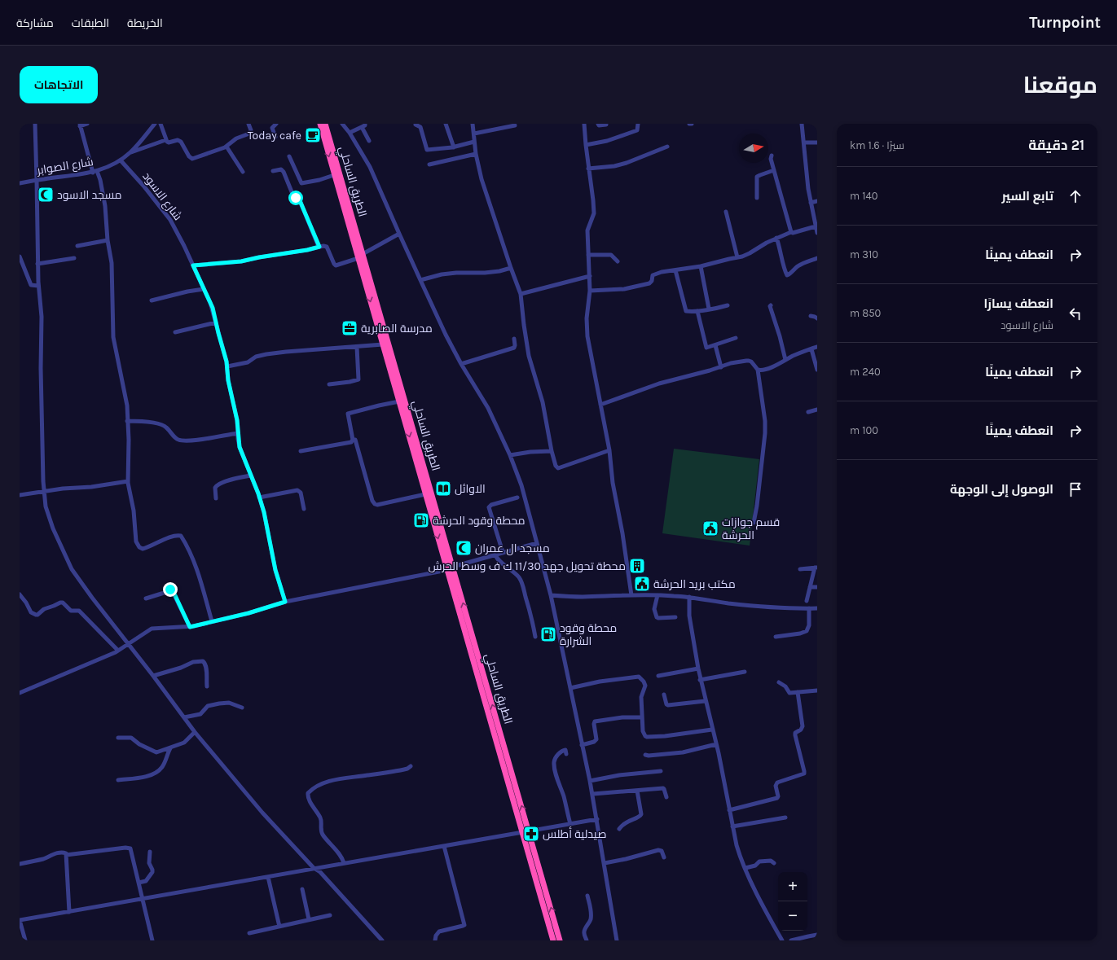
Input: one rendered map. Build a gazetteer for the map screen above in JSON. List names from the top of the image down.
{
  "streets": {
    "highway": ["الطريق الساحلي"],
    "street": ["شارع الصوابر", "شارع الاسود"]
  },
  "crossings": [
    ["شارع الصوابر", "شارع الاسود"]
  ],
  "places": {
    "cafe": ["Today cafe"],
    "mosque": ["مسجد الاسود", "مسجد ال عمران"],
    "office": ["مدرسة الصابرية"],
    "library": ["الاوائل"],
    "fuel station": ["محطة وقود الحرشة", "محطة وقود الشرارة"],
    "public building": ["قسم جوازات الحرشة", "مكتب بريد الحرشة"],
    "building": ["محطة تحويل جهد 11/30 ك ف وسط الحرش"],
    "pharmacy": ["صيدلية أطلس"]
  },
  "north": "right",
  "page": {
    "header": "Turnpoint",
    "nav": ["الخريطة", "الطبقات", "مشاركة"],
    "title": "موقعنا",
    "buttons": "الاتجاهات",
    "heading": ["21 دقيقة", "سيرًا · 1.6 km"],
    "list": [
      ["تابع السير", "140 m"],
      ["انعطف يمينًا", "310 m"],
      ["انعطف يسارًا", "شارع الاسود", "850 m"],
      ["انعطف يمينًا", "240 m"],
      ["انعطف يمينًا", "100 m"],
      "الوصول إلى الوجهة"
    ],
    "map_buttons": ["+", "−"]
  }
}
